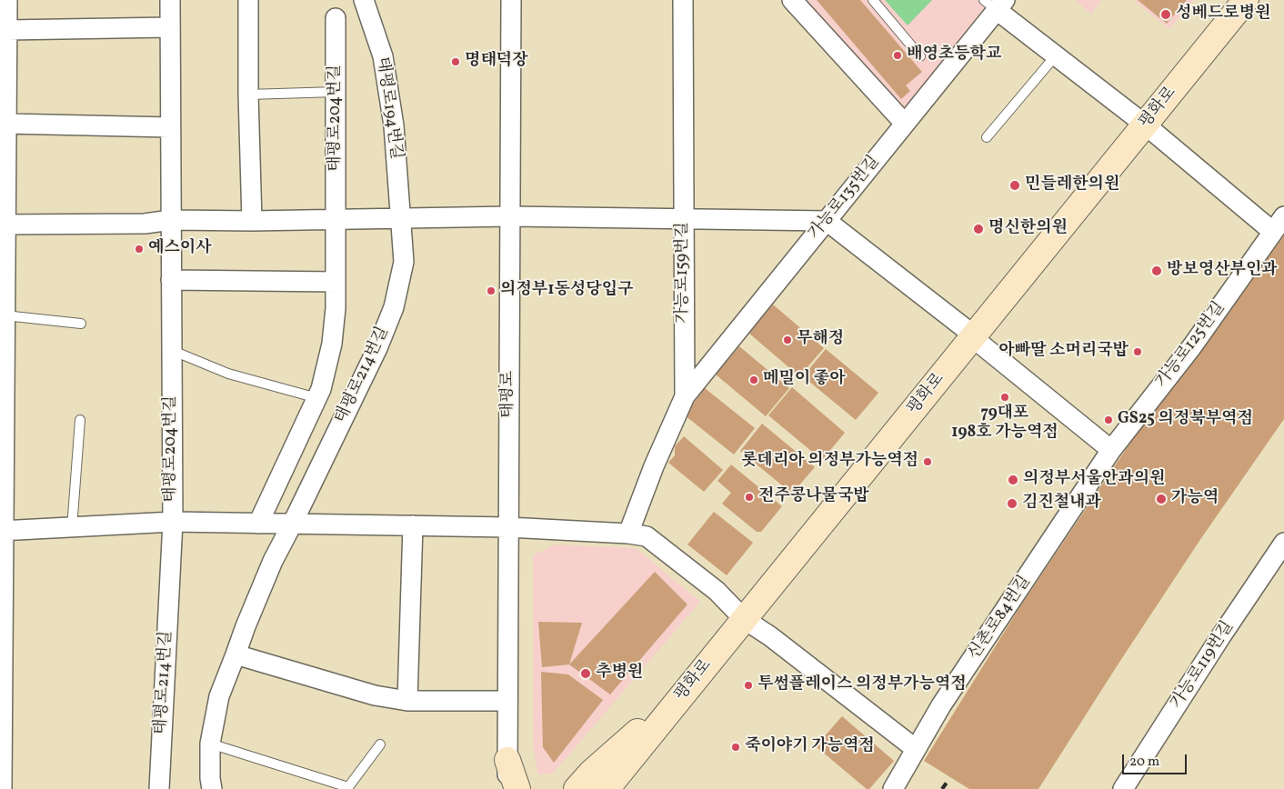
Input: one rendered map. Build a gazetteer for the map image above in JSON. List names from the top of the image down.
{
  "streets": {
    "main road": ["평화로"],
    "street": [
      "태평로194번길",
      "태평로204번길",
      "가능로135번길",
      "가능로159번길",
      "가능로125번길",
      "태평로214번길",
      "태평로",
      "신촌로84번길",
      "가능로119번길"
    ]
  },
  "crossings": [
    ["태평로194번길", "태평로214번길"],
    ["태평로204번길", "태평로214번길"],
    ["가능로135번길", "가능로159번길"],
    ["가능로125번길", "신촌로84번길"]
  ],
  "places": [
    "성베드로병원",
    "배영초등학교",
    "명태덕장",
    "민들레한의원",
    "명신한의원",
    "예스이사",
    "방보영산부인과",
    "의정부1동성당입구",
    "무해정",
    "아빠딸 소머리국밥",
    "메밀이 좋아",
    "79대포 198호 가능역점",
    "GS25 의정북부역점",
    "롯데리아 의정부가능역점",
    "의정부서울안과의원",
    "전주콩나물국밥",
    "가능역",
    "김진철내과",
    "추병원",
    "투썸플레이스 의정부가능역점",
    "죽이야기 가능역점"
  ],
  "scale_bar": "20 m"
}
